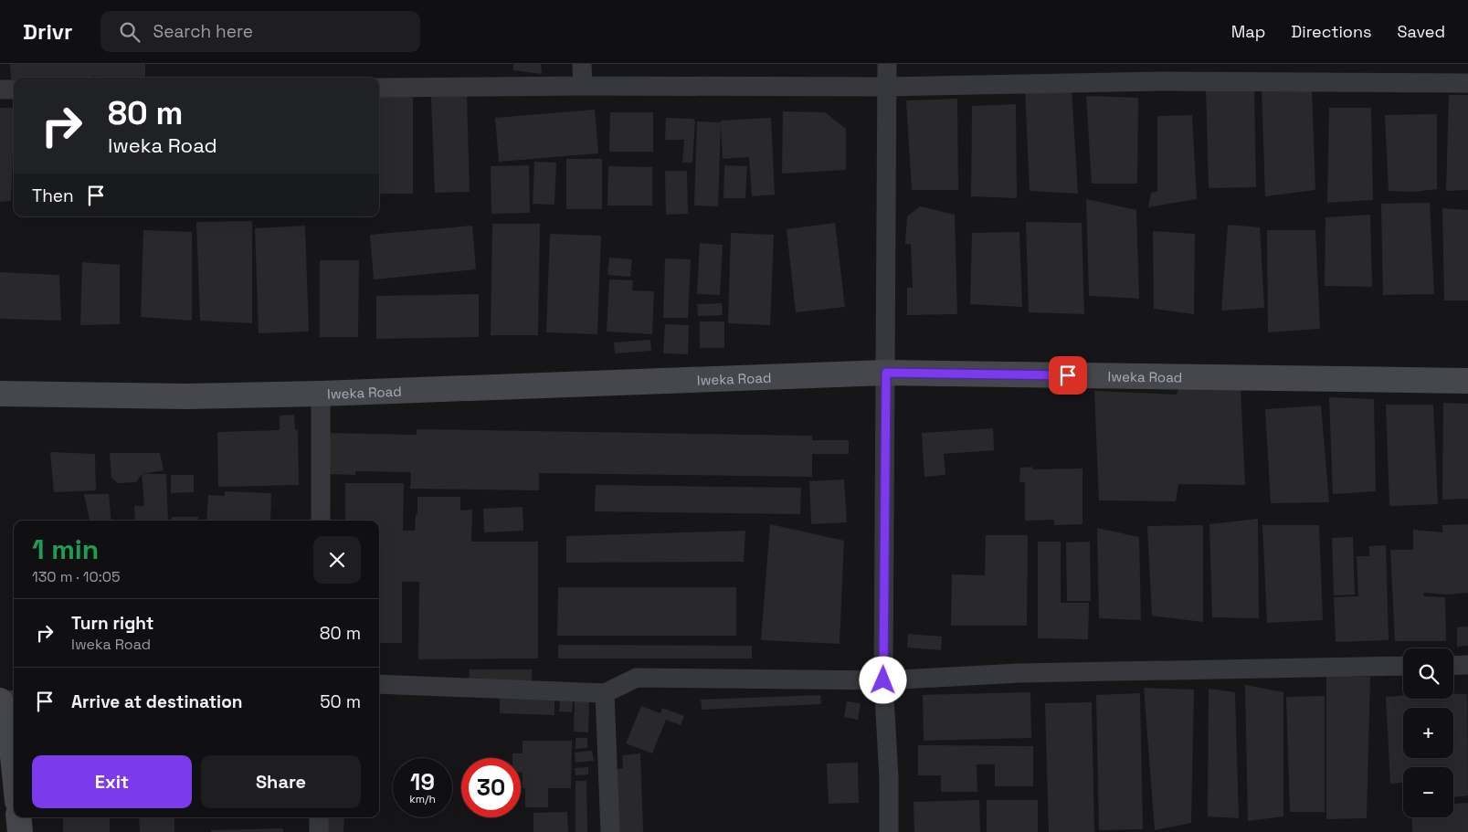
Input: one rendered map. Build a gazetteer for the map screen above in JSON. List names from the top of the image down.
{
  "streets": {
    "main road": ["Iweka Road"]
  },
  "page": {
    "header": "Drivr",
    "search": "Search here",
    "nav": ["Map", "Directions", "Saved"],
    "turn": ["80 m", "Iweka Road"],
    "then": "Then",
    "heading": ["1 min", "130 m · 10:05"],
    "list": [
      {
        "name": "Turn right",
        "note": "Iweka Road",
        "value": "80 m"
      },
      {
        "name": "Arrive at destination",
        "value": "50 m"
      }
    ],
    "map_buttons": ["+", "−"],
    "buttons": ["Exit", "Share"],
    "speed": "19 km/h",
    "limit": "30"
  }
}
